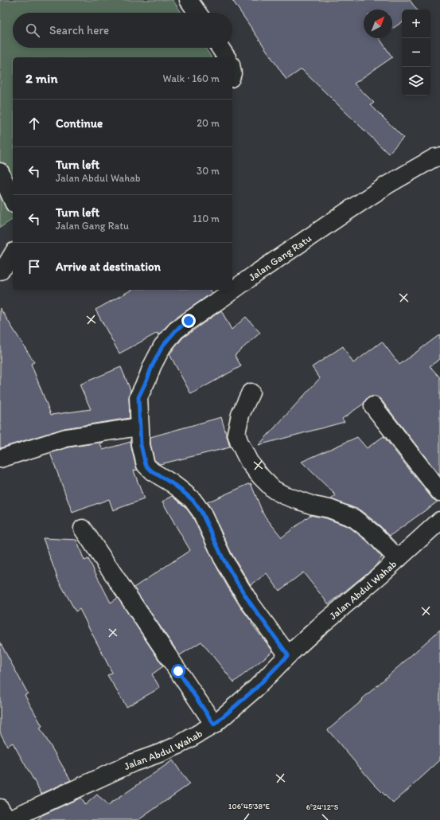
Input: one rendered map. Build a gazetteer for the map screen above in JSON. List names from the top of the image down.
{
  "streets": {
    "street": ["Jalan Gang Ratu", "Jalan Abdul Wahab"]
  },
  "crossings": [
    ["Jalan Gang Ratu", "Jalan Abdul Wahab"]
  ],
  "north": "top right",
  "page": {
    "map_buttons": ["+", "−"],
    "search": "Search here",
    "heading": ["2 min", "Walk · 160 m"],
    "list": [
      ["Continue", "20 m"],
      ["Turn left", "Jalan Abdul Wahab", "30 m"],
      ["Turn left", "Jalan Gang Ratu", "110 m"],
      "Arrive at destination"
    ]
  },
  "coordinates": ["106°45'38\"E", "6°24'12\"S"]
}
